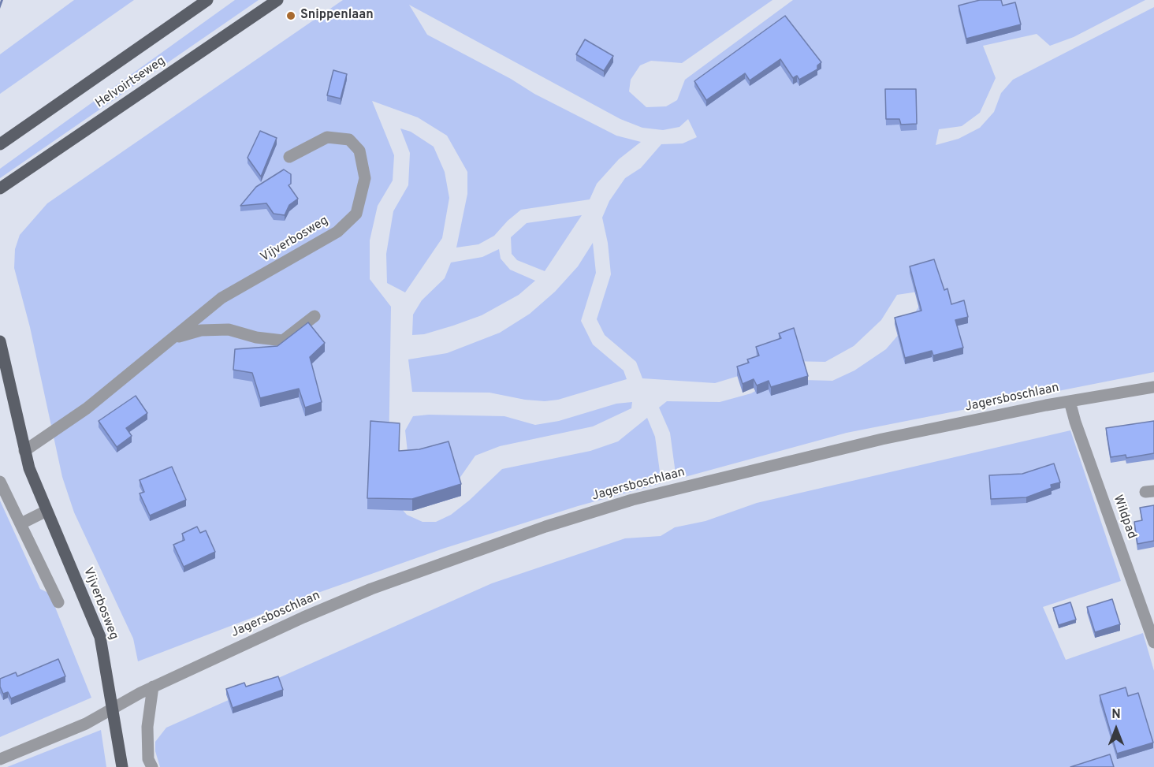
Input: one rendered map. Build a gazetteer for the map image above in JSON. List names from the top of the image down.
{
  "streets": {
    "main road": ["Helvoirtseweg", "Vijverbosweg"],
    "street": ["Jagersboschlaan", "Wildpad"]
  },
  "crossings": [
    ["Vijverbosweg", "Jagersboschlaan"],
    ["Jagersboschlaan", "Wildpad"]
  ],
  "places": ["Snippenlaan"],
  "north": "top"
}
